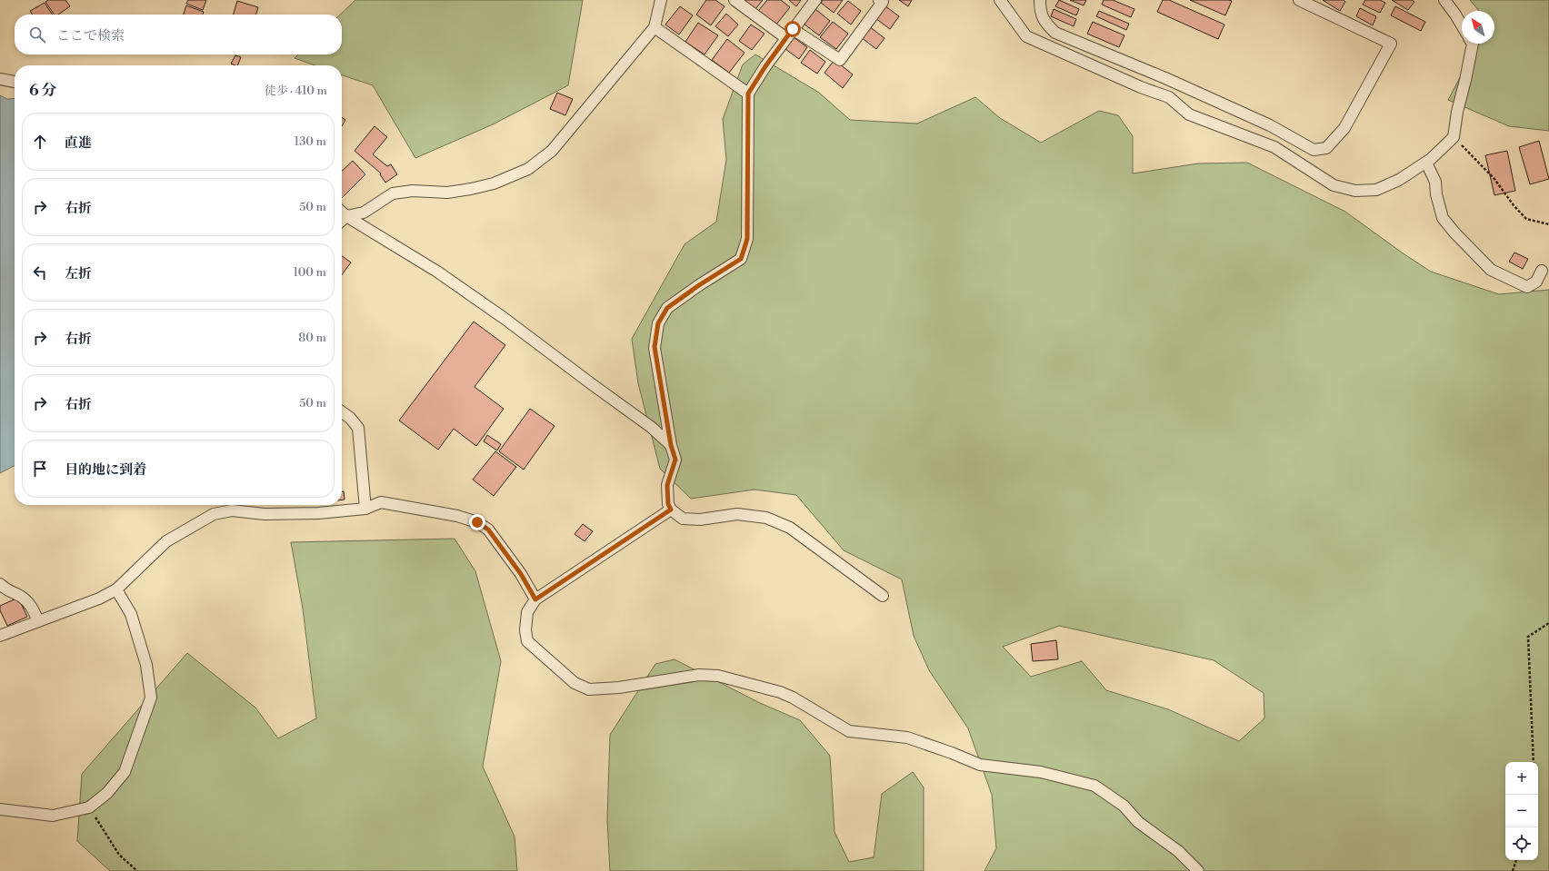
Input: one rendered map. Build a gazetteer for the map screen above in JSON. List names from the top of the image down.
{
  "north": "top left",
  "page": {
    "search": "ここで検索",
    "heading": ["6 分", "徒歩 · 410 m"],
    "list": [
      ["直進", "130 m"],
      ["右折", "50 m"],
      ["左折", "100 m"],
      ["右折", "80 m"],
      ["右折", "50 m"],
      "目的地に到着"
    ],
    "map_buttons": ["+", "−"]
  }
}
